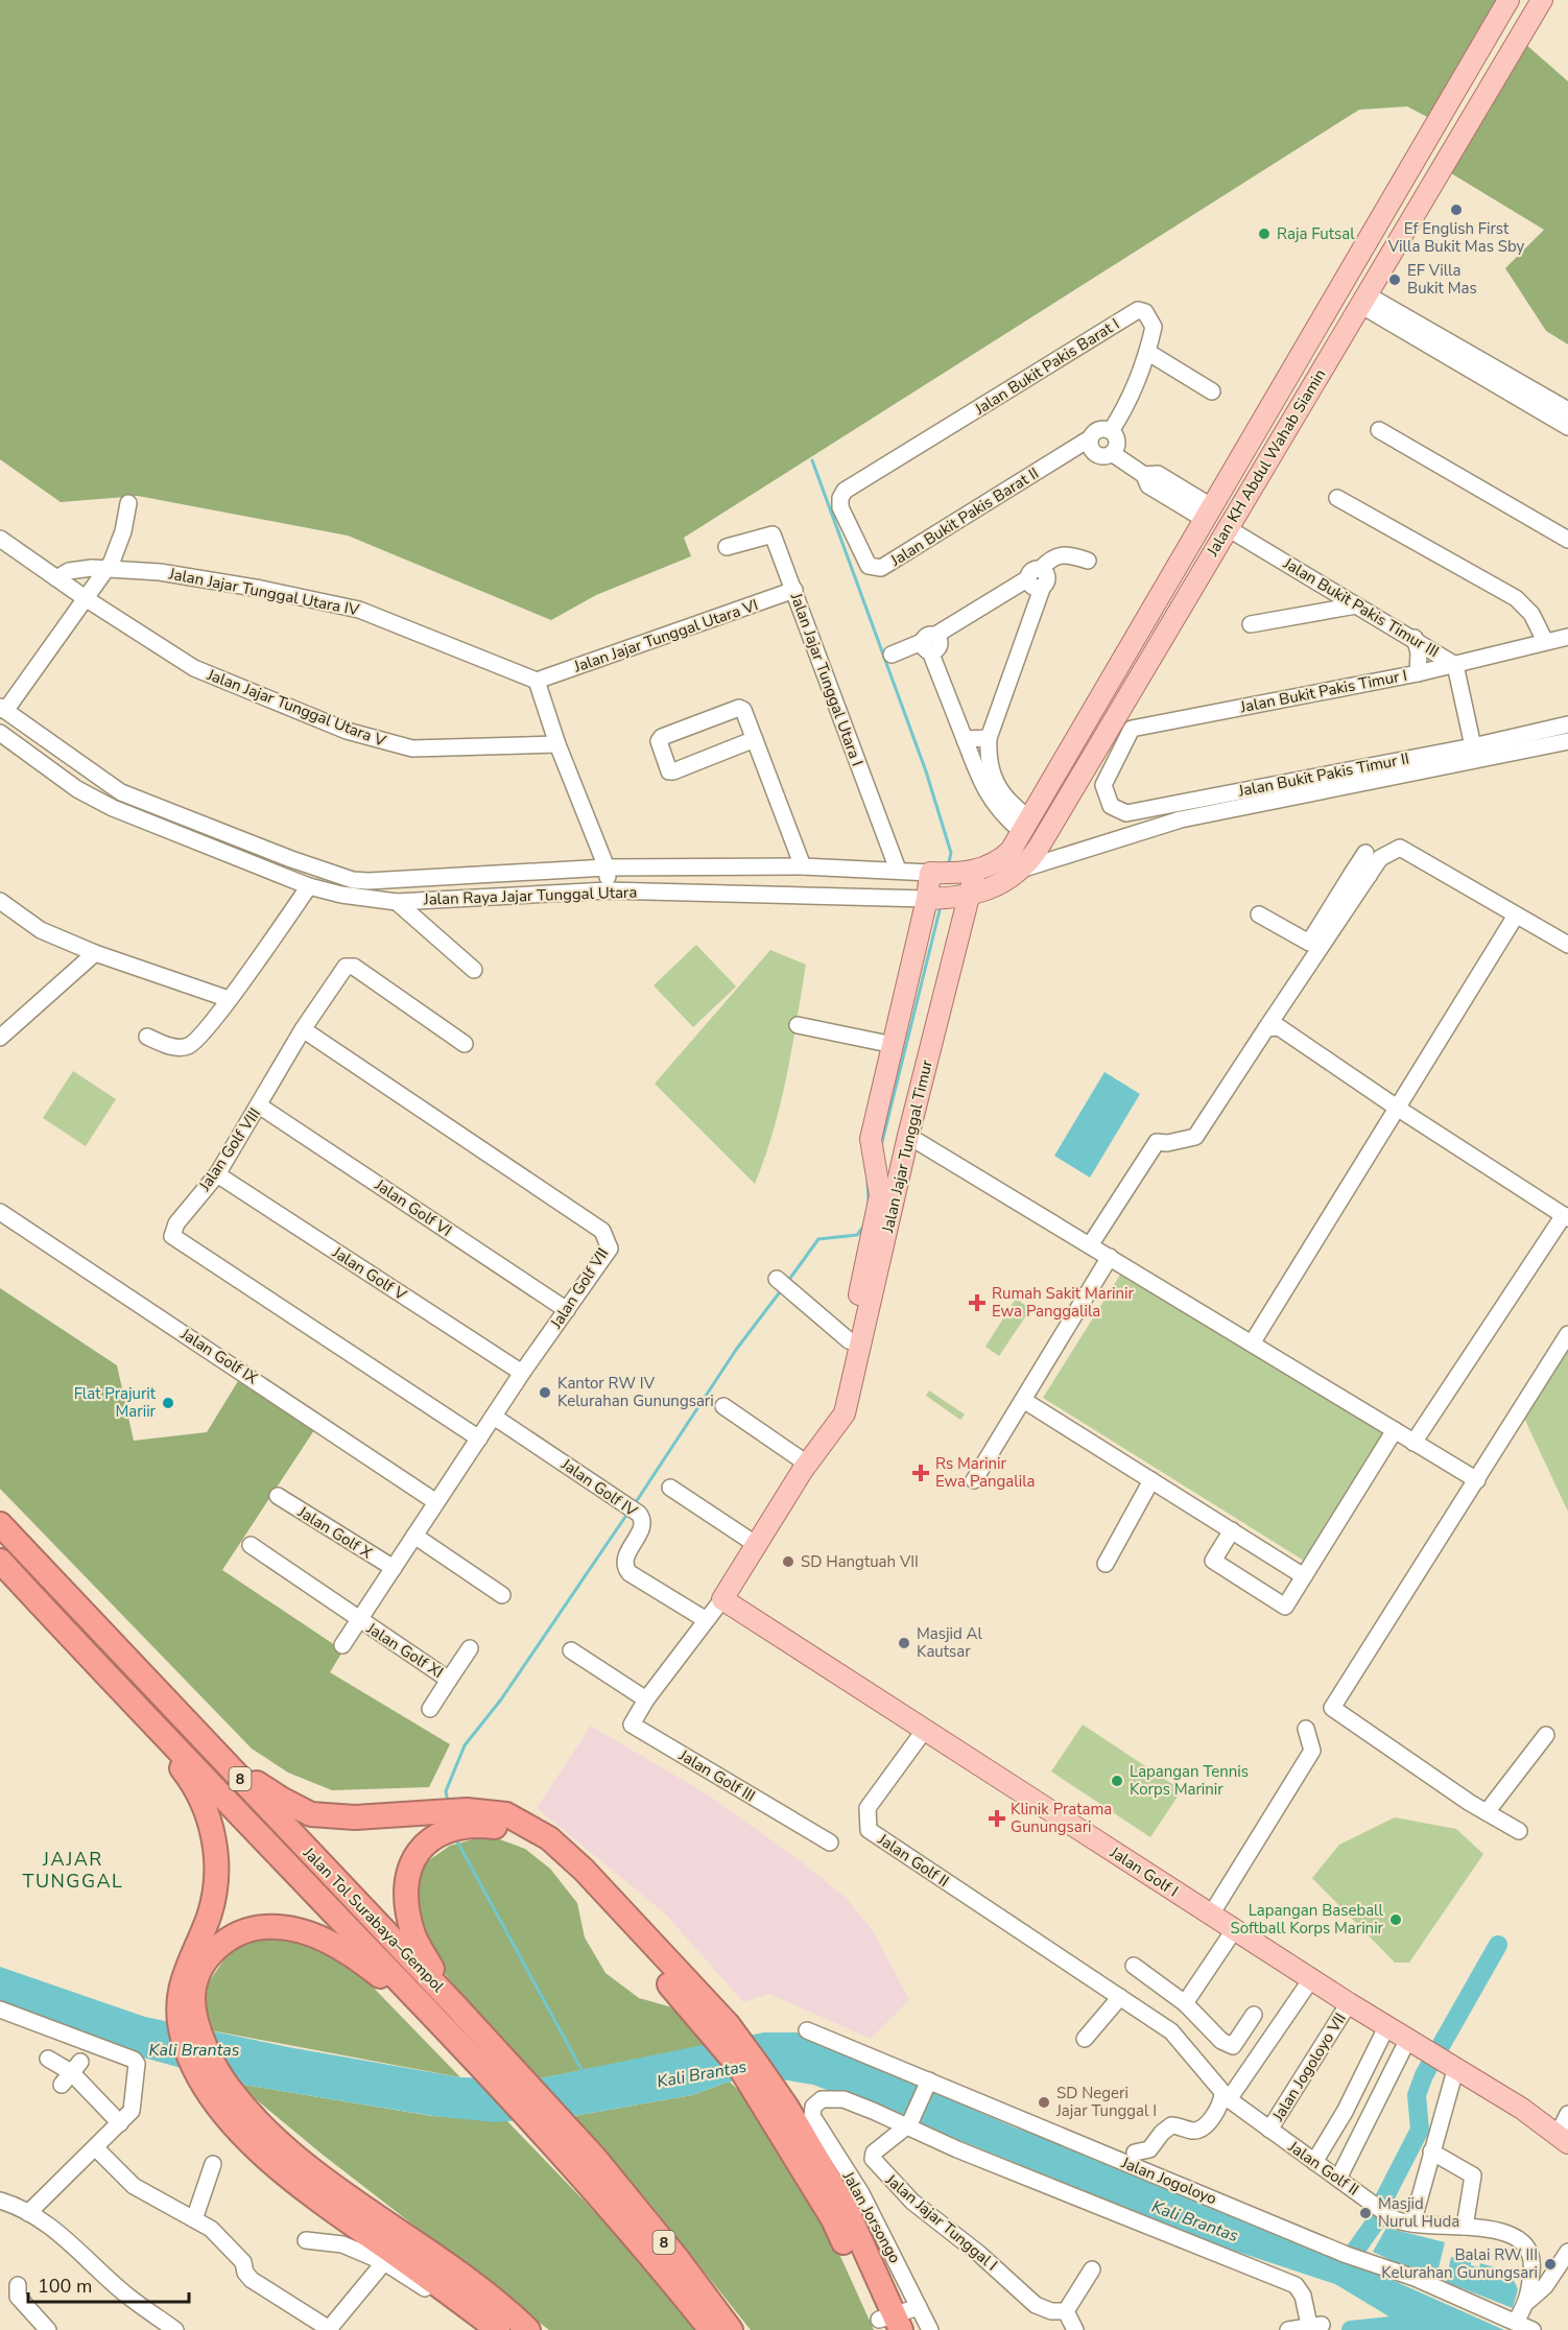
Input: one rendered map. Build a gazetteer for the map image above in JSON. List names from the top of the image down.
{
  "streets": {
    "highway": ["8", "Jalan Tol Surabaya–Gempol"],
    "main road": [
      "Jalan KH Abdul Wahab Siamin",
      "Jalan Raya Jajar Tunggal Utara",
      "Jalan Jajar Tunggal Timur",
      "Jalan Golf I"
    ],
    "street": [
      "Jalan Bukit Pakis Barat I",
      "Jalan Bukit Pakis Barat II",
      "Jalan Jajar Tunggal Utara IV",
      "Jalan Bukit Pakis Timur III",
      "Jalan Jajar Tunggal Utara VI",
      "Jalan Jajar Tunggal Utara I",
      "Jalan Bukit Pakis Timur I",
      "Jalan Jajar Tunggal Utara V",
      "Jalan Bukit Pakis Timur II",
      "Jalan Golf VIII",
      "Jalan Golf VI",
      "Jalan Golf V",
      "Jalan Golf VII",
      "Jalan Golf IX",
      "Jalan Golf IV",
      "Jalan Golf X",
      "Jalan Golf XI",
      "Jalan Golf III",
      "Jalan Golf II",
      "Jalan Jogoloyo VII",
      "Jalan Jogoloyo",
      "Jalan Jorsongo",
      "Jalan Jajar Tunggal I"
    ]
  },
  "crossings": [
    ["Jalan Bukit Pakis Barat I", "Jalan Bukit Pakis Barat II"],
    ["Jalan KH Abdul Wahab Siamin", "Jalan Bukit Pakis Timur III"],
    ["Jalan Jajar Tunggal Utara IV", "Jalan Jajar Tunggal Utara VI"],
    ["Jalan Jajar Tunggal Utara IV", "Jalan Jajar Tunggal Utara V"],
    ["Jalan Bukit Pakis Timur III", "Jalan Bukit Pakis Timur I"],
    ["Jalan Bukit Pakis Timur III", "Jalan Bukit Pakis Timur II"],
    ["Jalan Jajar Tunggal Utara VI", "Jalan Jajar Tunggal Utara I"],
    ["Jalan Jajar Tunggal Utara I", "Jalan Raya Jajar Tunggal Utara"],
    ["Jalan Bukit Pakis Timur I", "Jalan Bukit Pakis Timur II"],
    ["Jalan Raya Jajar Tunggal Utara", "Jalan Jajar Tunggal Timur"],
    ["Jalan Jajar Tunggal Timur", "Jalan Golf III"],
    ["Jalan Jajar Tunggal Timur", "Jalan Golf I"],
    ["Jalan Golf VIII", "Jalan Golf VI"],
    ["Jalan Golf VIII", "Jalan Golf V"],
    ["Jalan Golf VIII", "Jalan Golf VII"],
    ["Jalan Golf VI", "Jalan Golf VII"],
    ["Jalan Golf V", "Jalan Golf VII"],
    ["Jalan Golf VII", "Jalan Golf IX"],
    ["Jalan Golf VII", "Jalan Golf IV"],
    ["Jalan Golf VII", "Jalan Golf X"],
    ["Jalan Golf VII", "Jalan Golf XI"],
    ["Jalan Golf IV", "Jalan Golf III"],
    ["Jalan Golf III", "Jalan Golf I"],
    ["Jalan Golf II", "Jalan Golf I"],
    ["Jalan Golf II", "Jalan Jogoloyo VII"],
    ["Jalan Golf II", "Jalan Jogoloyo"],
    ["Jalan Golf I", "Jalan Jogoloyo VII"],
    ["Jalan Jogoloyo", "Jalan Jajar Tunggal I"],
    ["Jalan Jorsongo", "Jalan Jajar Tunggal I"]
  ],
  "districts": ["JAJAR TUNGGAL"],
  "water": ["Kali Brantas"],
  "places": {
    "other": [
      "Ef English First Villa Bukit Mas Sby",
      "Raja Futsal",
      "EF Villa Bukit Mas",
      "Kantor RW IV Kelurahan Gunungsari",
      "Flat Prajurit Mariir",
      "SD Hangtuah VII",
      "Masjid Al Kautsar",
      "Lapangan Tennis Korps Marinir",
      "Lapangan Baseball Softball Korps Marinir",
      "SD Negeri Jajar Tunggal I",
      "Masjid Nurul Huda",
      "Balai RW III Kelurahan Gunungsari"
    ],
    "health": ["Rumah Sakit Marinir Ewa Panggalila", "Rs Marinir Ewa Pangalila", "Klinik Pratama Gunungsari"]
  },
  "scale_bar": "100 m"
}
